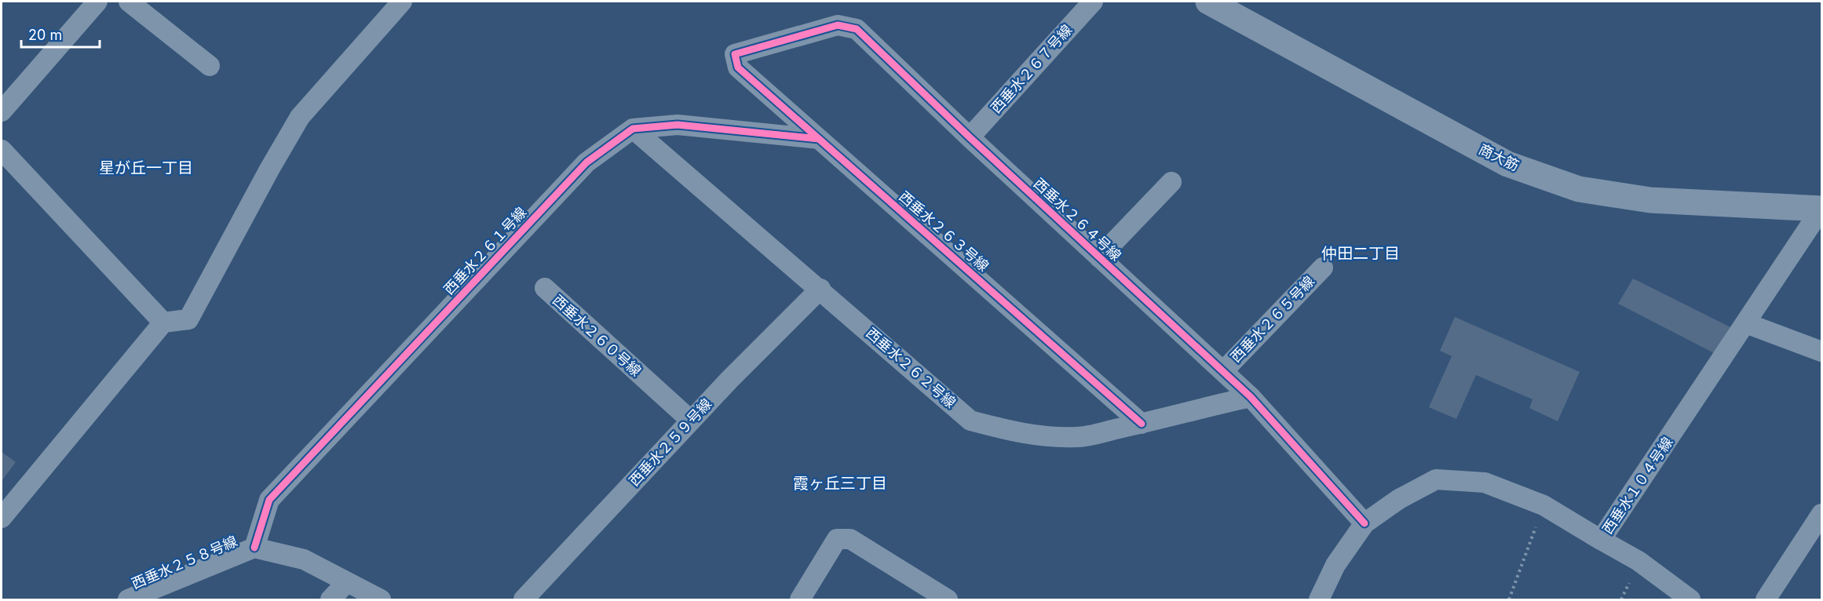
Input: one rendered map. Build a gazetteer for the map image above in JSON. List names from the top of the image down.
{
  "streets": {
    "street": [
      "西垂水２６７号線",
      "商大筋",
      "西垂水２６４号線",
      "西垂水２６３号線",
      "西垂水２６１号線",
      "西垂水２６５号線",
      "西垂水２６０号線",
      "西垂水２６２号線",
      "西垂水２５９号線",
      "西垂水１０４号線",
      "西垂水２５８号線"
    ]
  },
  "crossings": [
    ["西垂水２６７号線", "西垂水２６４号線"],
    ["商大筋", "西垂水１０４号線"],
    ["西垂水２６４号線", "西垂水２６３号線"],
    ["西垂水２６４号線", "西垂水２６５号線"],
    ["西垂水２６４号線", "西垂水２６２号線"],
    ["西垂水２６４号線", "西垂水１０４号線"],
    ["西垂水２６３号線", "西垂水２６２号線"],
    ["西垂水２６１号線", "西垂水２６２号線"],
    ["西垂水２６１号線", "西垂水２５８号線"],
    ["西垂水２６０号線", "西垂水２５９号線"],
    ["西垂水２６２号線", "西垂水２５９号線"]
  ],
  "districts": ["星が丘一丁目", "仲田二丁目", "霞ヶ丘三丁目"],
  "scale_bar": "20 m"
}
